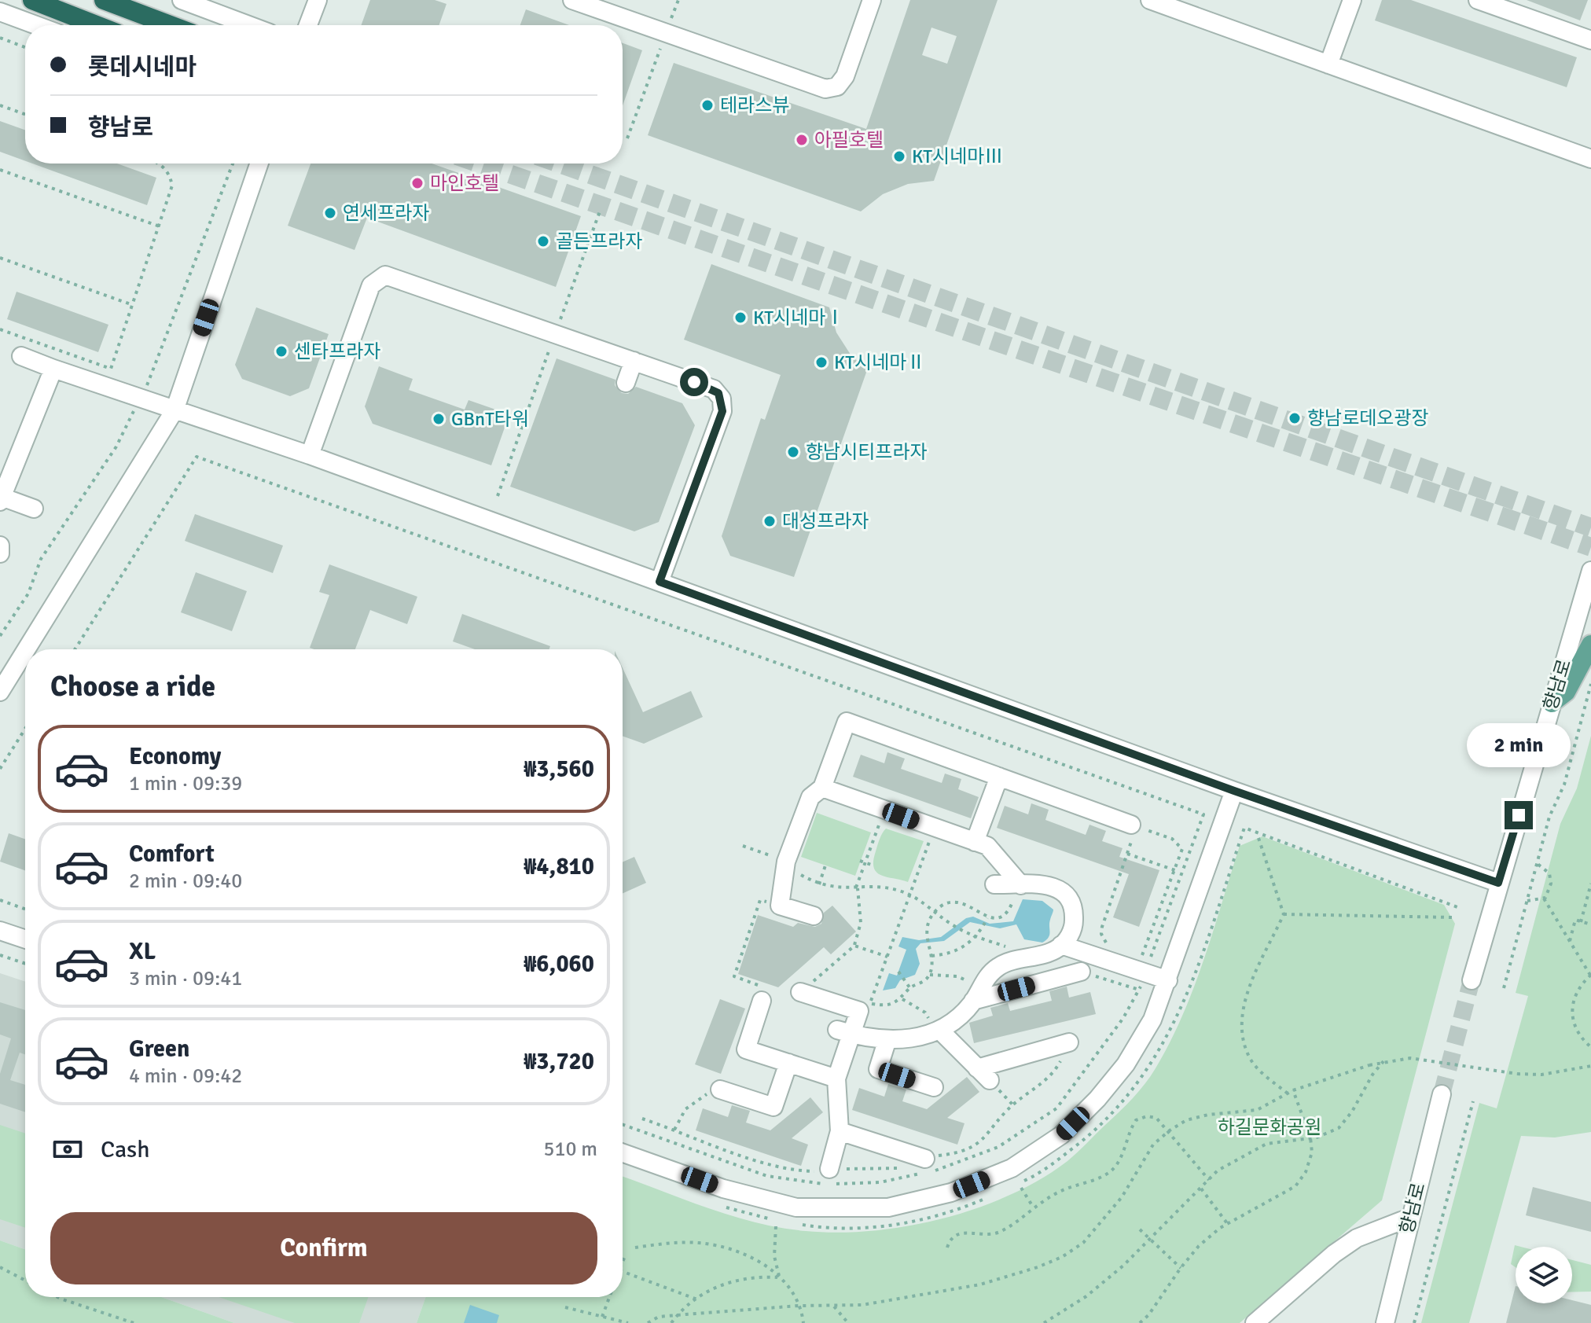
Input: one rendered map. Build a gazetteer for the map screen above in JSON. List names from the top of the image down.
{
  "streets": {
    "street": ["향남로"]
  },
  "parks": ["하길문화공원"],
  "places": [
    "테라스뷰",
    "아필호텔",
    "KT시네마Ⅲ",
    "마인호텔",
    "연세프라자",
    "골든프라자",
    "KT시네마Ⅰ",
    "센타프라자",
    "KT시네마Ⅱ",
    "향남로데오광장",
    "GBnT타워",
    "향남시티프라자",
    "대성프라자"
  ],
  "page": {
    "banner": ["롯데시네마", "향남로"],
    "heading": "Choose a ride",
    "bubble": "2 min",
    "list": [
      {
        "name": "Economy",
        "note": "1 min · 09:39",
        "value": "₩3,560"
      },
      {
        "name": "Comfort",
        "note": "2 min · 09:40",
        "value": "₩4,810"
      },
      {
        "name": "XL",
        "note": "3 min · 09:41",
        "value": "₩6,060"
      },
      {
        "name": "Green",
        "note": "4 min · 09:42",
        "value": "₩3,720"
      }
    ],
    "pay": ["Cash", "510 m"],
    "buttons": "Confirm"
  }
}
